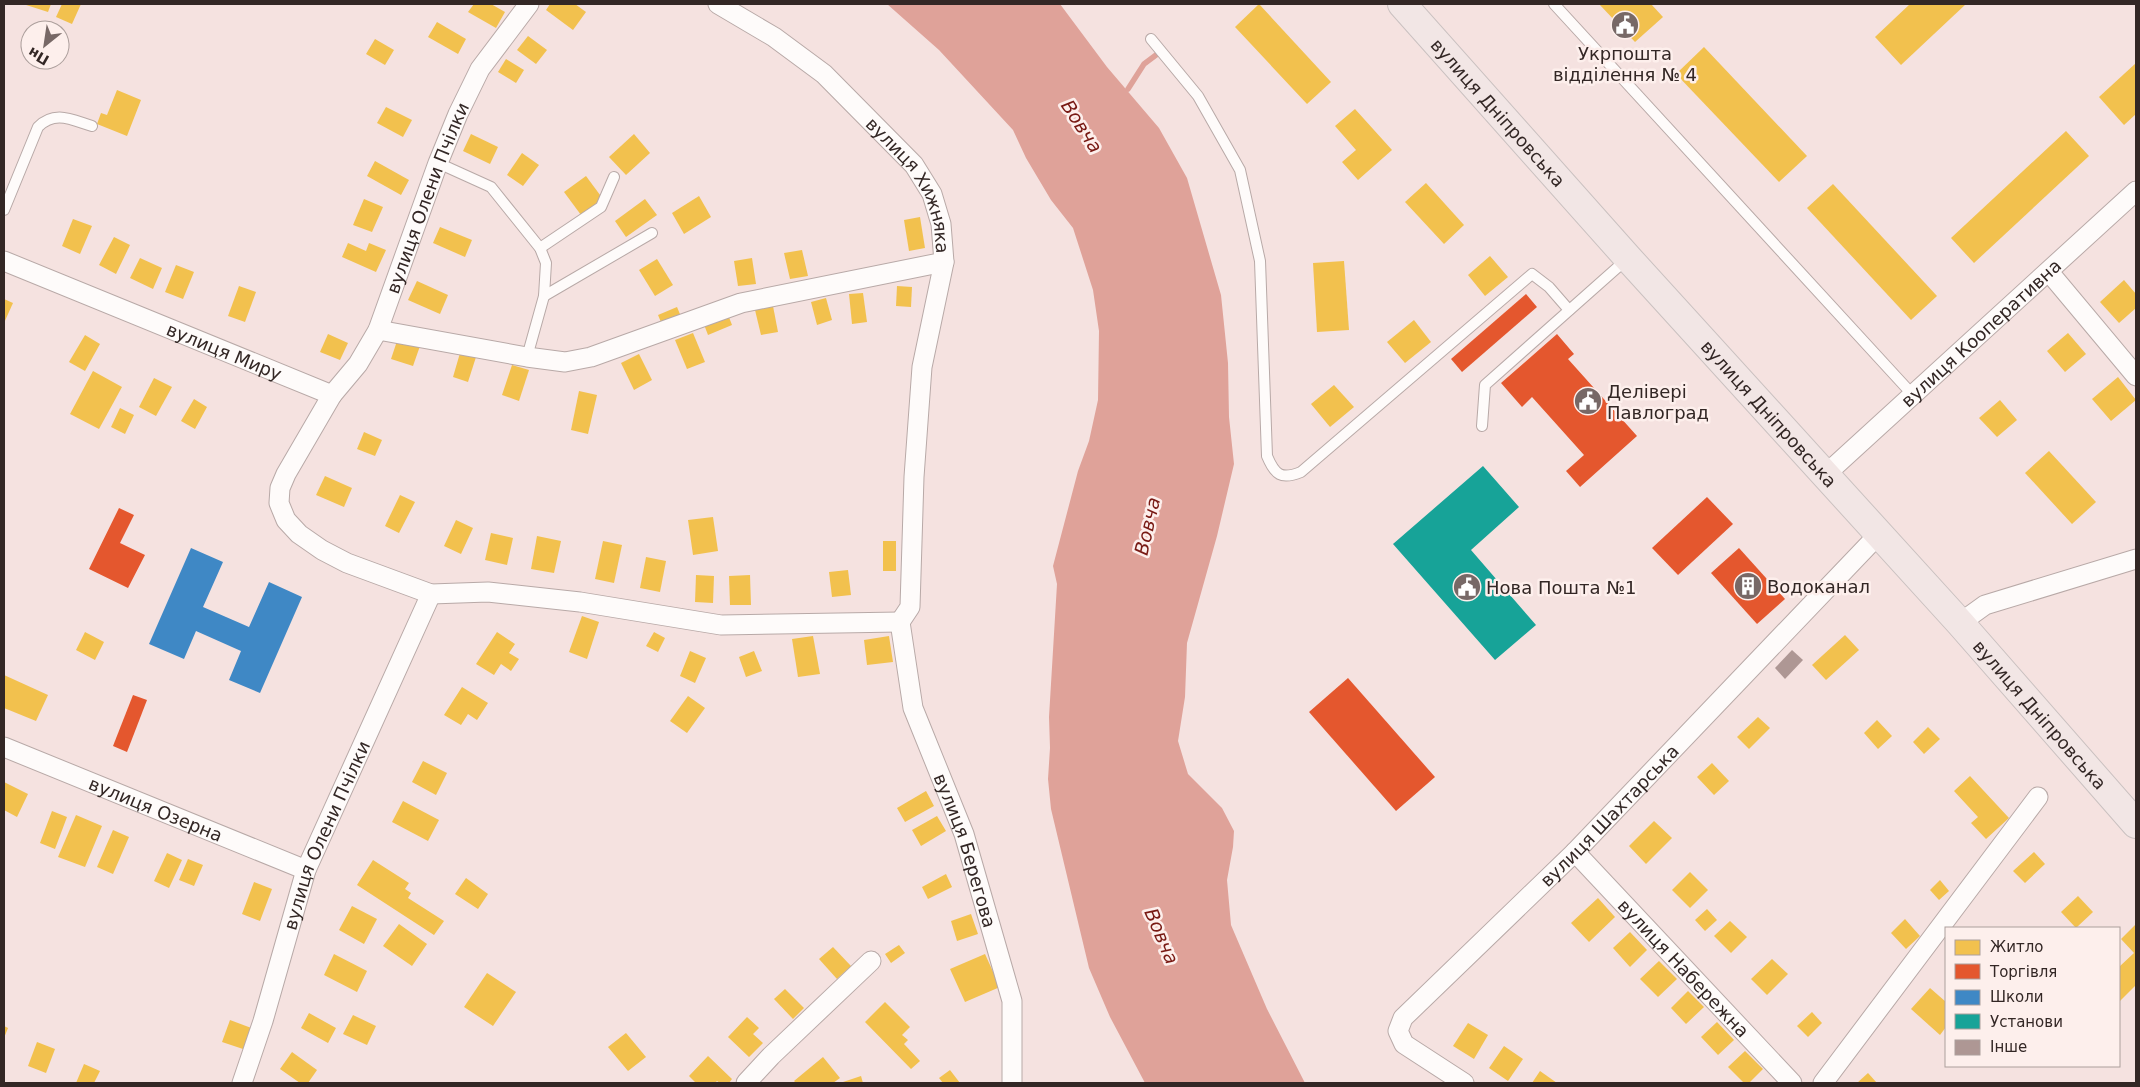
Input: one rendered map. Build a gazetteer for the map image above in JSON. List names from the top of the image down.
{
  "streets": {
    "highway": ["вулиця Дніпровська"],
    "street": [
      "вулиця Хижняка",
      "вулиця Олени Пчілки",
      "вулиця Кооперативна",
      "вулиця Миру",
      "вулиця Озерна",
      "вулиця Шахтарська",
      "вулиця Берегова",
      "вулиця Набережна"
    ]
  },
  "crossings": [
    ["вулиця Дніпровська", "вулиця Кооперативна"],
    ["вулиця Дніпровська", "вулиця Шахтарська"],
    ["вулиця Хижняка", "вулиця Берегова"],
    ["вулиця Олени Пчілки", "вулиця Миру"],
    ["вулиця Олени Пчілки", "вулиця Озерна"],
    ["вулиця Шахтарська", "вулиця Набережна"]
  ],
  "water": ["Вовча"],
  "places": {
    "public building": ["Укрпошта відділення № 4", "Делівері Павлоград", "Нова Пошта №1"],
    "building": ["Водоканал"]
  },
  "legend": [
    "Житло",
    "Торгівля",
    "Школи",
    "Установи",
    "Інше"
  ],
  "north": "bottom left"
}
